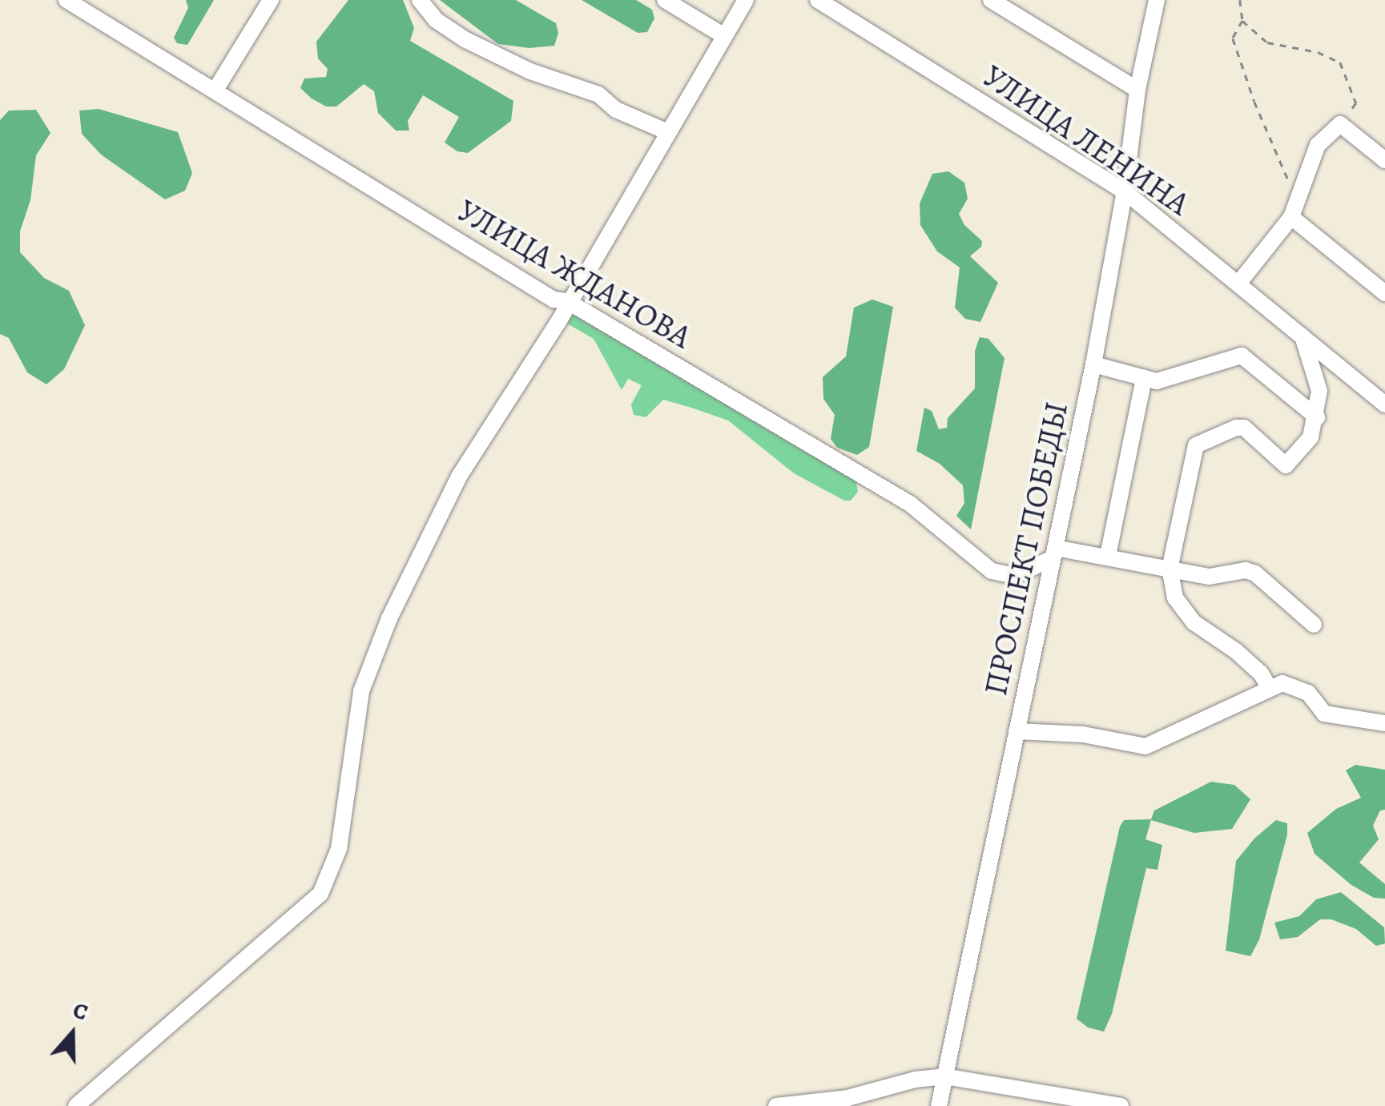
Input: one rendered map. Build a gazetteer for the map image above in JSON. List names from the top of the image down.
{
  "streets": {
    "street": ["УЛИЦА ЛЕНИНА", "УЛИЦА ЖДАНОВА", "ПРОСПЕКТ ПОБЕДЫ"]
  },
  "crossings": [
    ["УЛИЦА ЛЕНИНА", "ПРОСПЕКТ ПОБЕДЫ"],
    ["УЛИЦА ЖДАНОВА", "ПРОСПЕКТ ПОБЕДЫ"]
  ],
  "north": "top"
}
